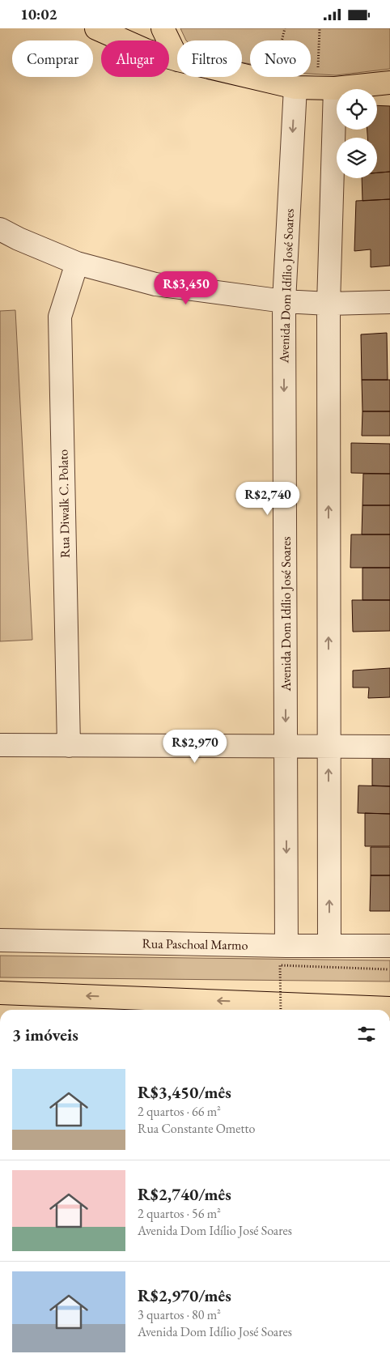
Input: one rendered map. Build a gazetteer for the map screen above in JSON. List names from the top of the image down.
{
  "streets": {
    "street": ["Avenida Dom Idílio José Soares", "Rua Diwalk C. Polato", "Rua Paschoal Marmo"]
  },
  "crossings": [
    ["Avenida Dom Idílio José Soares", "Rua Paschoal Marmo"]
  ],
  "page": {
    "status": "10:02",
    "chip": [
      "Comprar",
      "Alugar",
      "Filtros",
      "Novo"
    ],
    "price": ["R$3,450", "R$2,740", "R$2,970"],
    "heading": "3 imóveis",
    "list": [
      {
        "name": "R$3,450/mês",
        "note": "2 quartos · 66 m² · Rua Constante Ometto"
      },
      {
        "name": "R$2,740/mês",
        "note": "2 quartos · 56 m² · Avenida Dom Idílio José Soares"
      },
      {
        "name": "R$2,970/mês",
        "note": "3 quartos · 80 m² · Avenida Dom Idílio José Soares"
      }
    ]
  }
}
